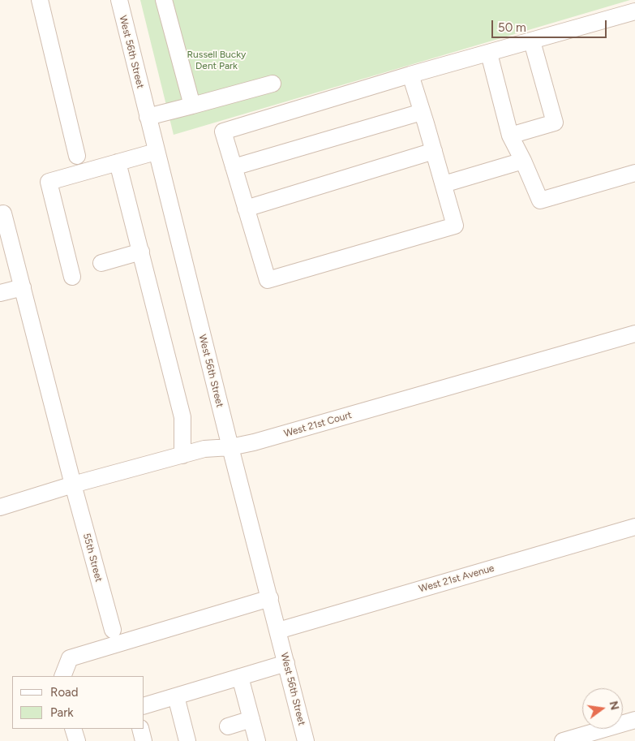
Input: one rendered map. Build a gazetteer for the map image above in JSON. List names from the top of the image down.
{
  "streets": {
    "street": [
      "West 56th Street",
      "West 21st Court",
      "55th Street",
      "West 21st Avenue"
    ]
  },
  "crossings": [
    ["West 56th Street", "West 21st Court"],
    ["West 56th Street", "West 21st Avenue"],
    ["West 21st Court", "55th Street"]
  ],
  "parks": ["Russell Bucky Dent Park"],
  "legend": ["Road", "Park"],
  "scale_bar": "50 m",
  "north": "right"
}
